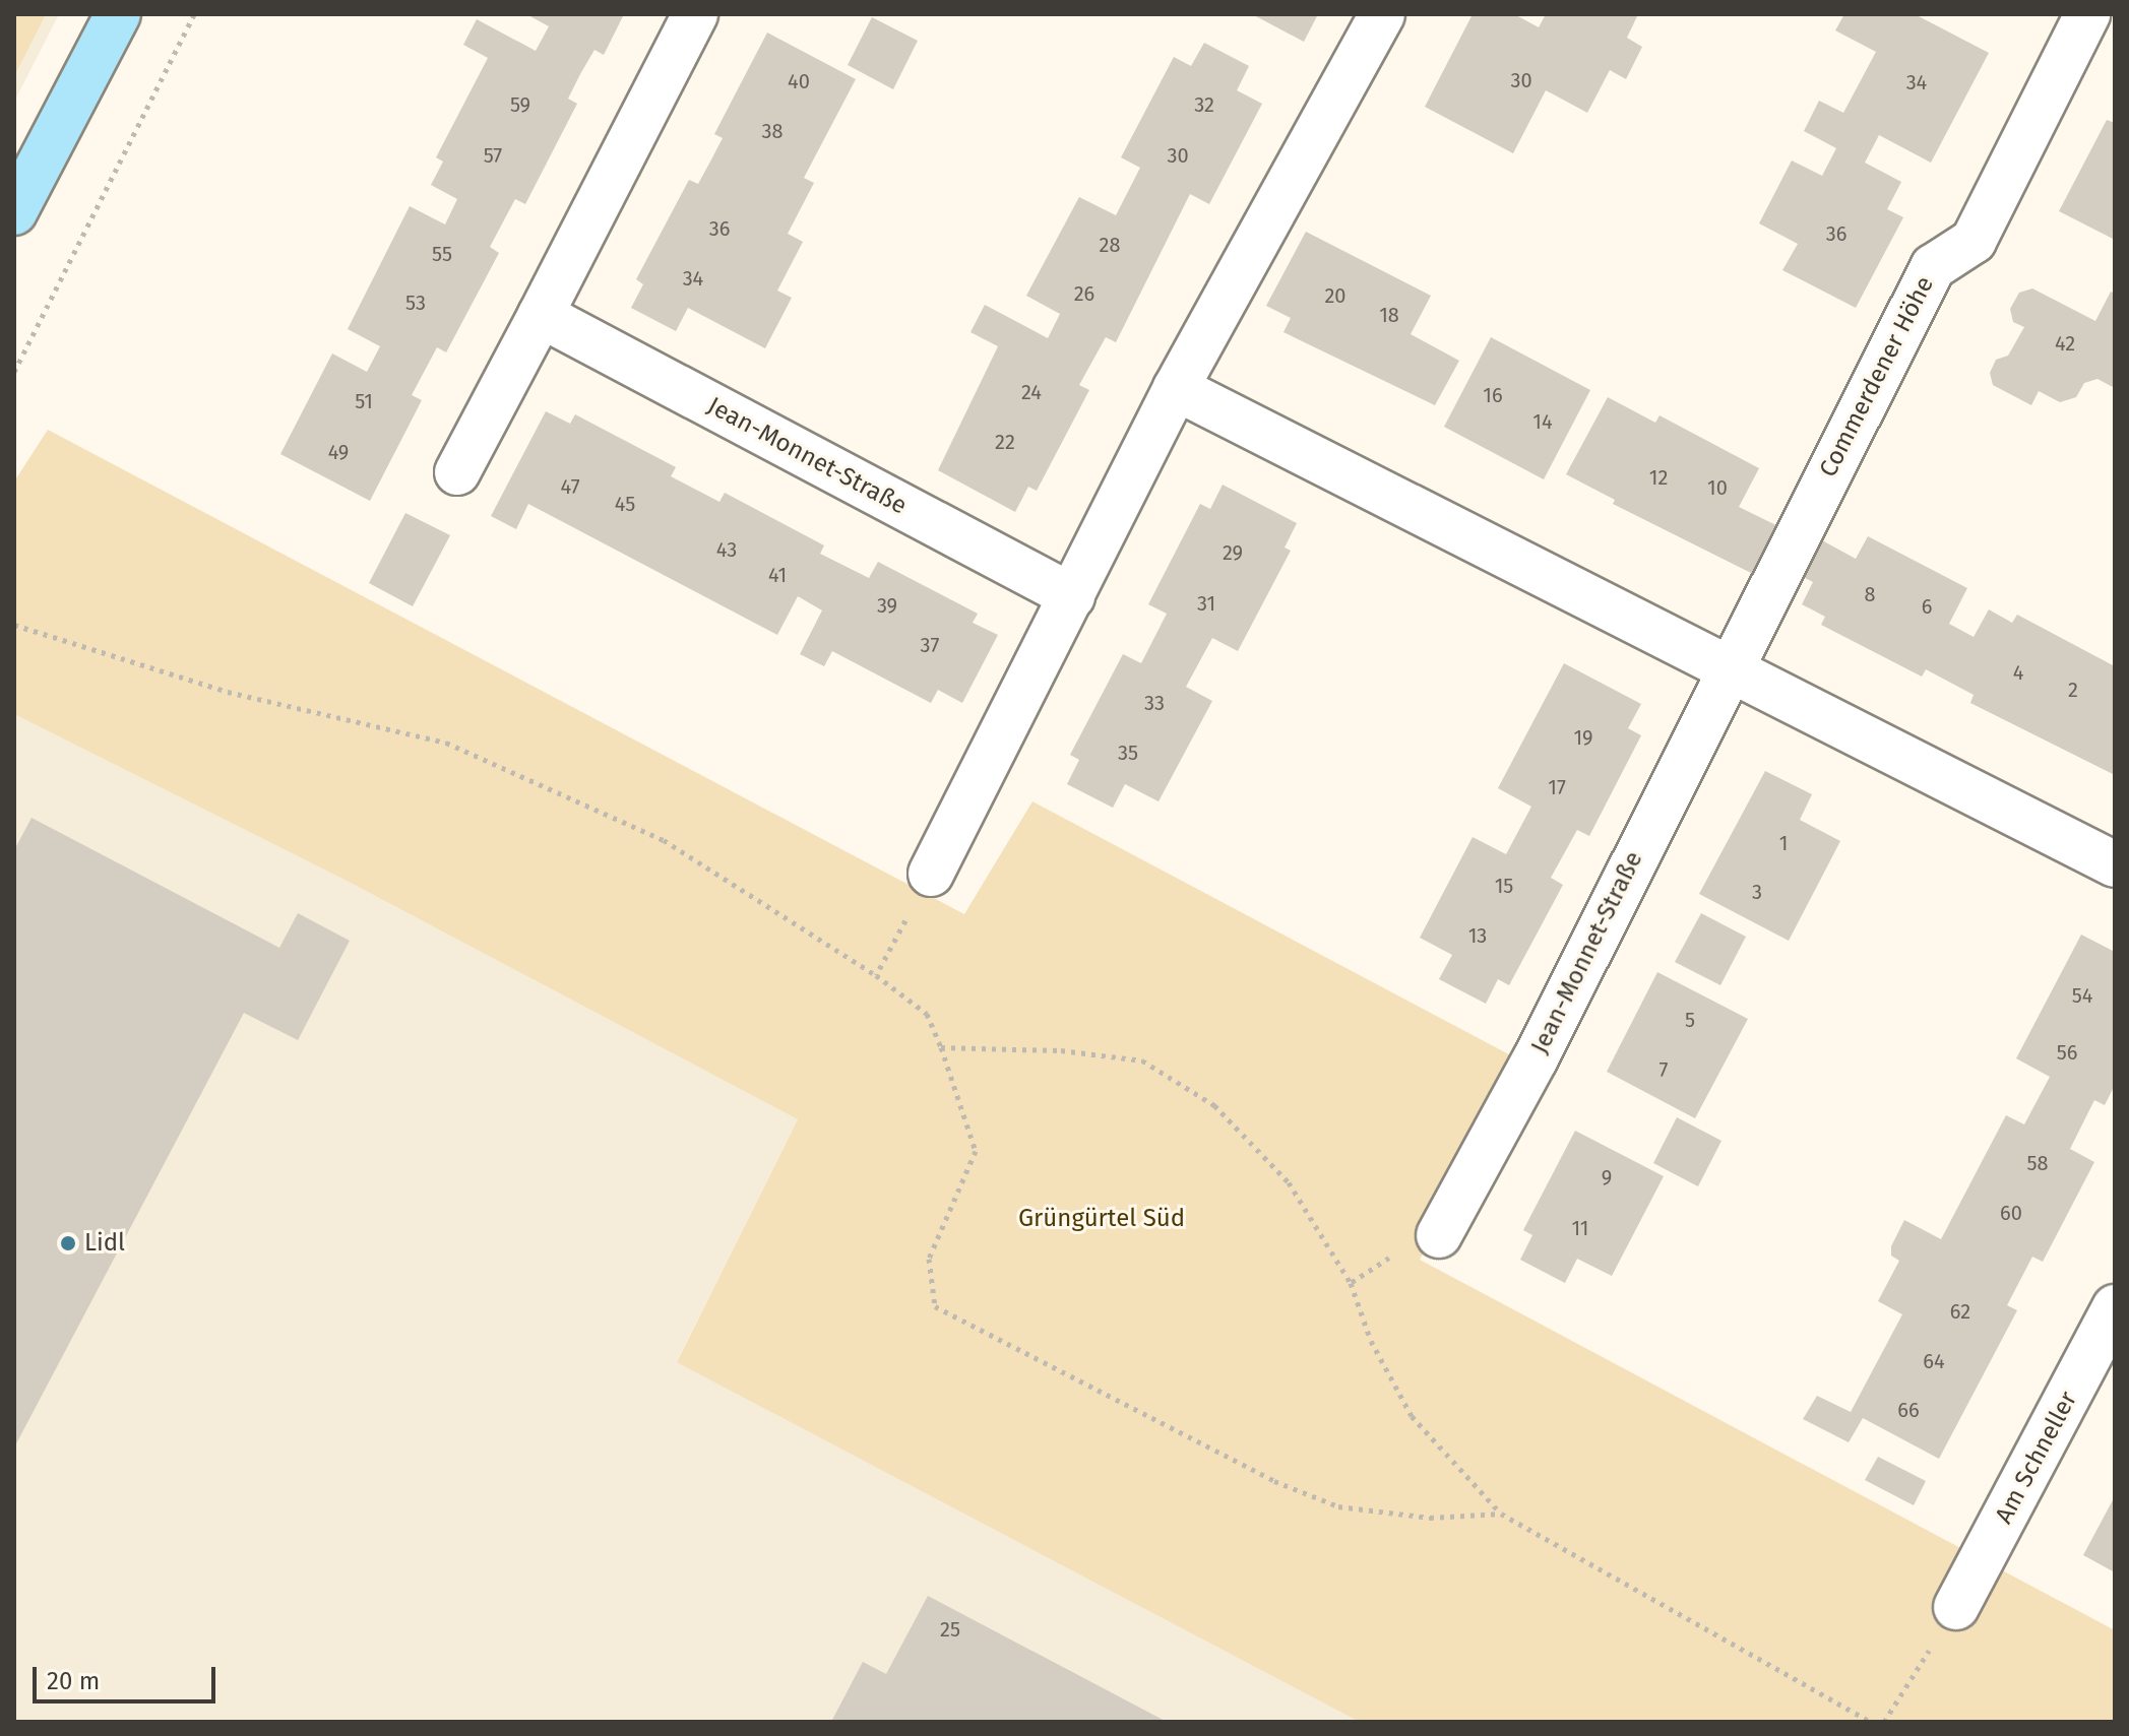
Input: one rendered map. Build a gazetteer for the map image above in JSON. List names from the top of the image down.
{
  "streets": {
    "street": ["Commerdener Höhe", "Jean-Monnet-Straße", "Am Schneller"]
  },
  "crossings": [
    ["Commerdener Höhe", "Jean-Monnet-Straße"]
  ],
  "parks": ["Grüngürtel Süd"],
  "places": ["Lidl"],
  "house_numbers": [
    "30",
    "40",
    "34",
    "59",
    "32",
    "38",
    "57",
    "30",
    "36",
    "36",
    "28",
    "55",
    "34",
    "26",
    "20",
    "53",
    "18",
    "42",
    "24",
    "16",
    "51",
    "14",
    "22",
    "49",
    "12",
    "47",
    "10",
    "45",
    "43",
    "29",
    "41",
    "8",
    "31",
    "39",
    "6",
    "37",
    "4",
    "2",
    "33",
    "19",
    "35",
    "17",
    "1",
    "15",
    "3",
    "13",
    "54",
    "5",
    "56",
    "7",
    "58",
    "9",
    "60",
    "11",
    "62",
    "64",
    "66",
    "25"
  ],
  "scale_bar": "20 m"
}
